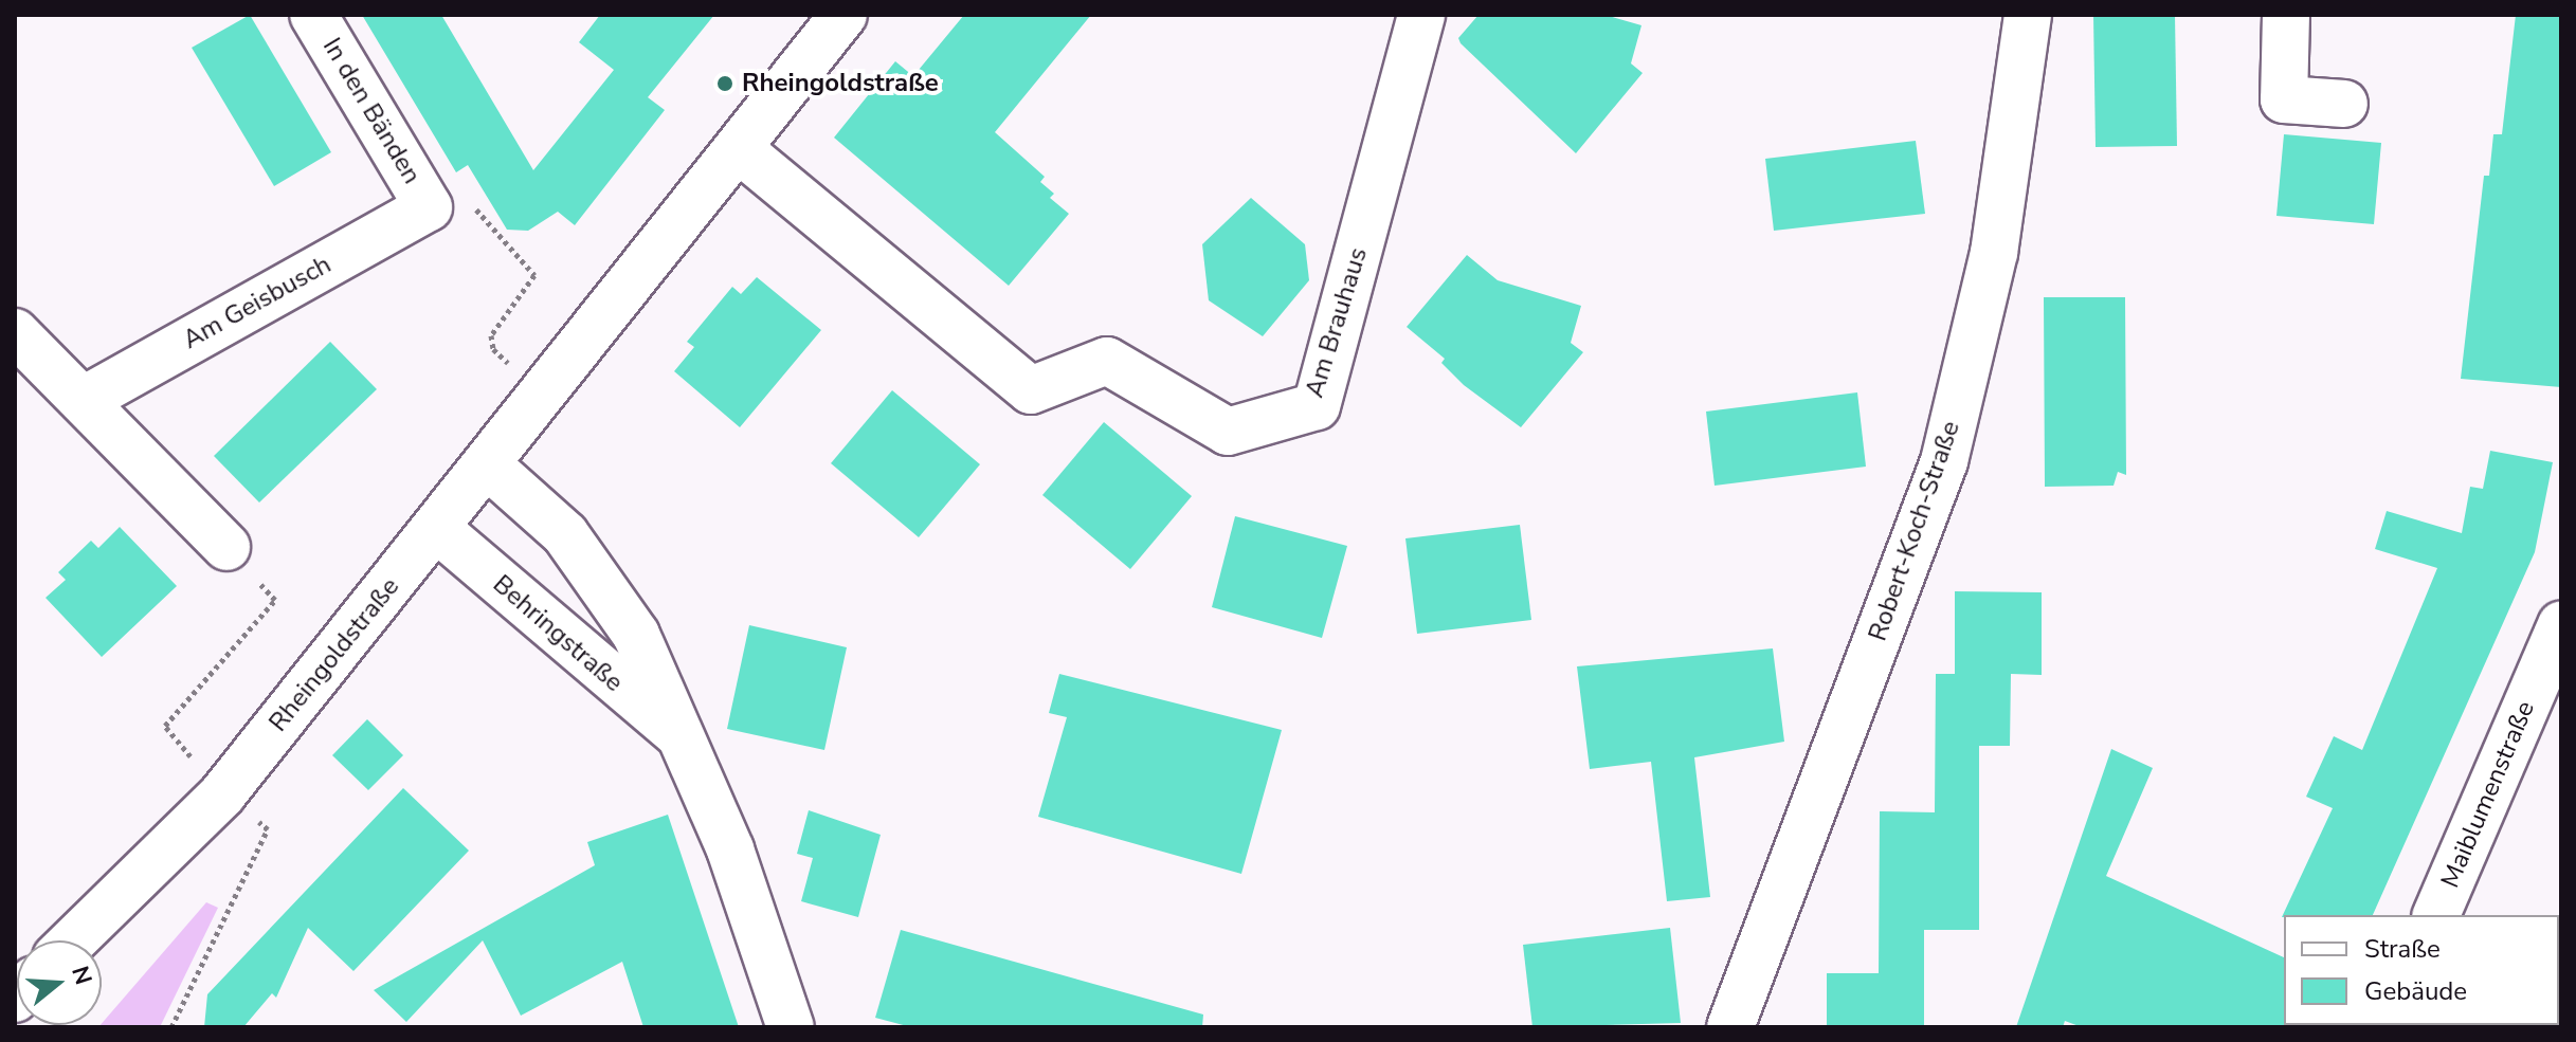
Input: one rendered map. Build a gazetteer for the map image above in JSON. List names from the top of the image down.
{
  "streets": {
    "street": [
      "In den Bänden",
      "Am Geisbusch",
      "Am Brauhaus",
      "Robert-Koch-Straße",
      "Behringstraße",
      "Rheingoldstraße",
      "Maiblumenstraße"
    ]
  },
  "crossings": [
    ["In den Bänden", "Am Geisbusch"],
    ["Am Brauhaus", "Rheingoldstraße"],
    ["Behringstraße", "Rheingoldstraße"]
  ],
  "places": ["Rheingoldstraße"],
  "legend": ["Straße", "Gebäude"],
  "north": "right"
}
